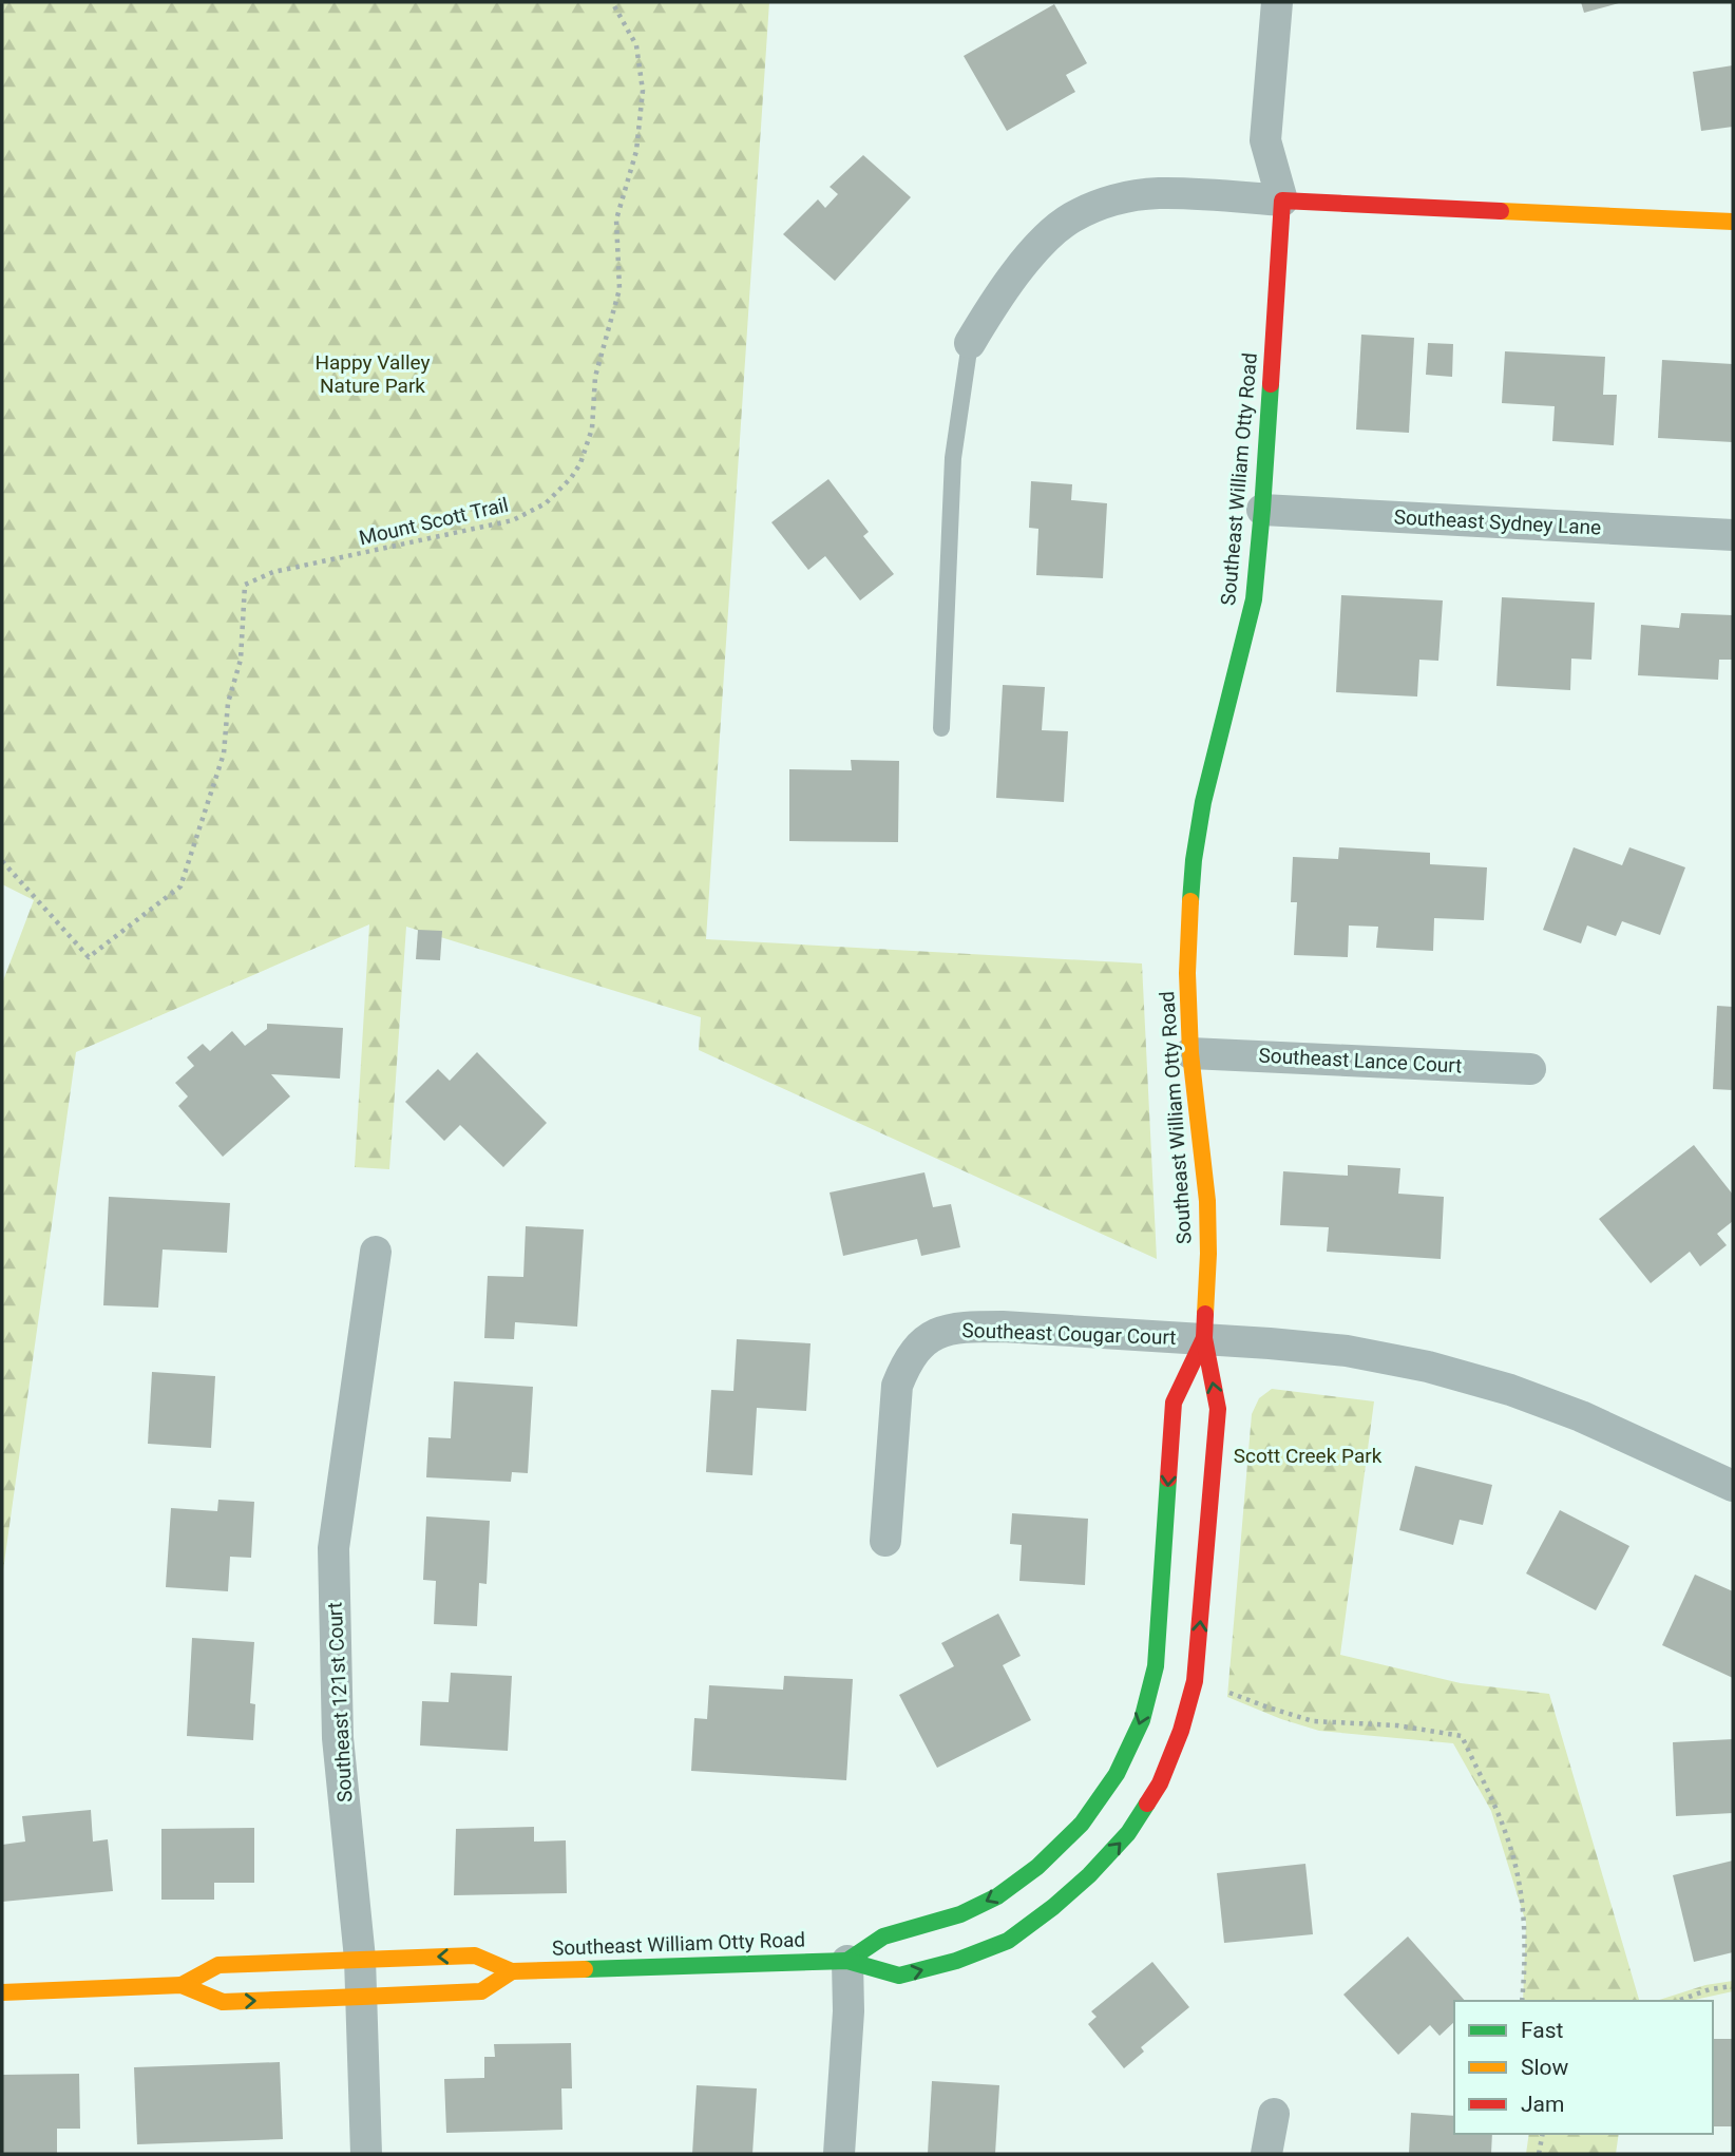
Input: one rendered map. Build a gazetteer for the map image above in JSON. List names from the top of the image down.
{
  "streets": {
    "street": [
      "Southeast William Otty Road",
      "Southeast Sydney Lane",
      "Southeast Lance Court",
      "Southeast Cougar Court",
      "Southeast 121st Court"
    ],
    "path": ["Mount Scott Trail"]
  },
  "crossings": [
    ["Southeast William Otty Road", "Southeast Sydney Lane"],
    ["Southeast William Otty Road", "Southeast Lance Court"],
    ["Southeast William Otty Road", "Southeast Cougar Court"],
    ["Southeast William Otty Road", "Southeast 121st Court"]
  ],
  "parks": ["Happy Valley Nature Park", "Scott Creek Park"],
  "legend": ["Fast", "Slow", "Jam"]
}
